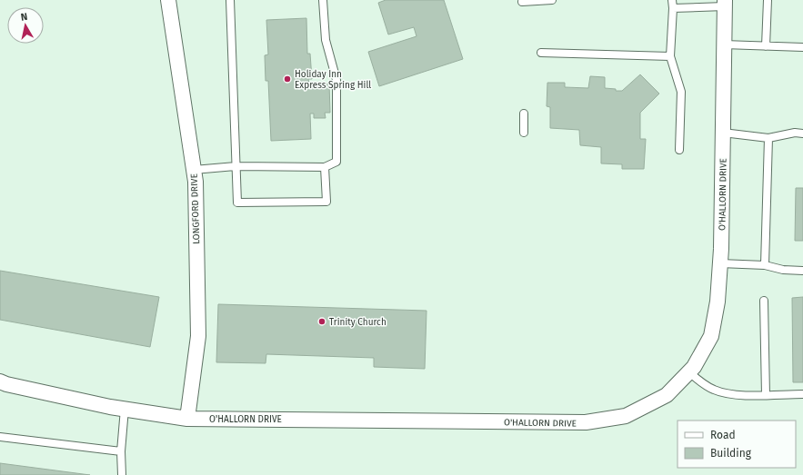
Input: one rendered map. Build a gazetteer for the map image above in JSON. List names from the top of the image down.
{
  "streets": {
    "street": ["O'HALLORN DRIVE", "LONGFORD DRIVE"]
  },
  "crossings": [
    ["O'HALLORN DRIVE", "LONGFORD DRIVE"]
  ],
  "places": ["Holiday Inn Express Spring Hill", "Trinity Church"],
  "legend": ["Road", "Building"],
  "north": "top"
}
